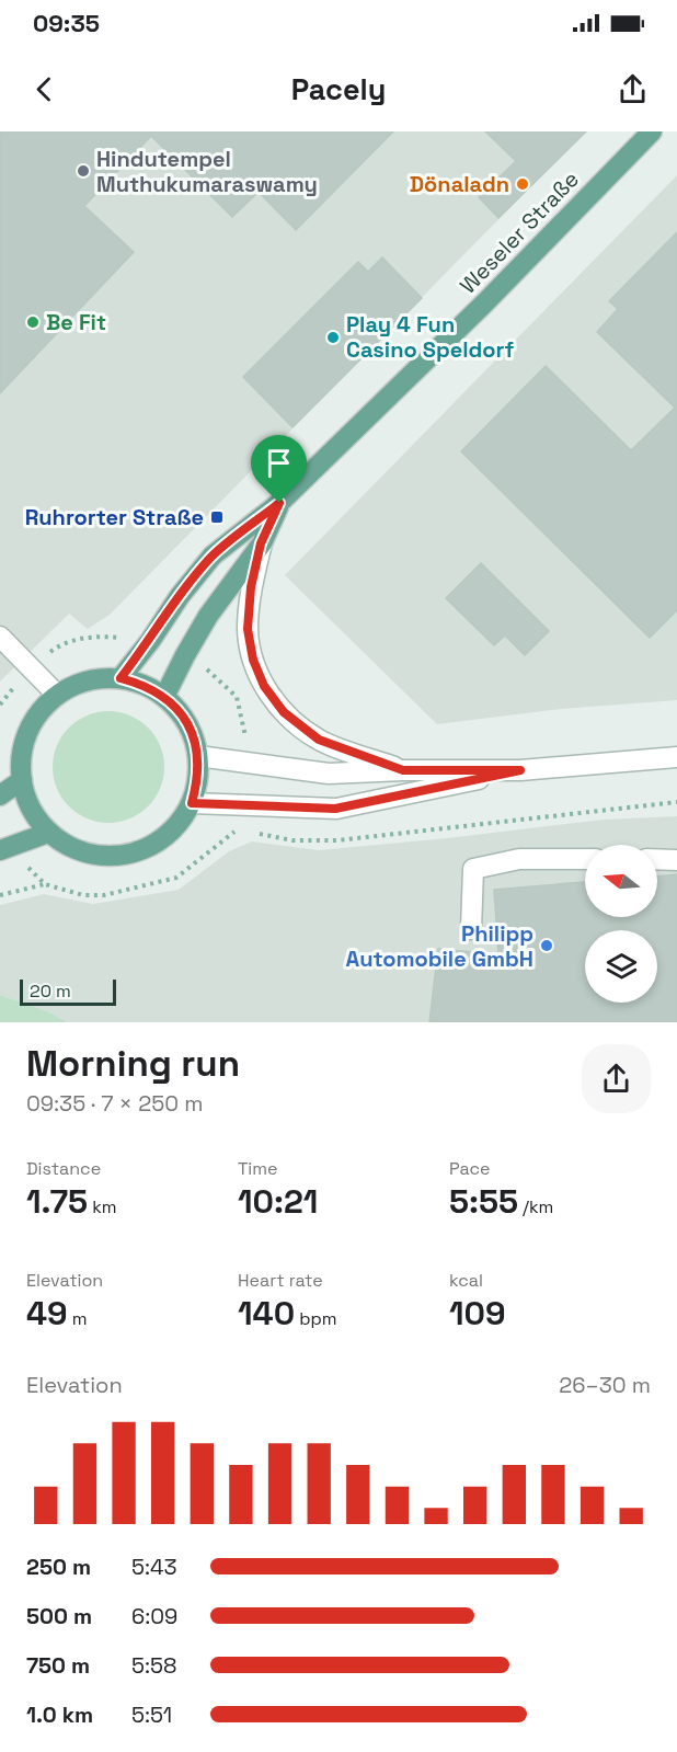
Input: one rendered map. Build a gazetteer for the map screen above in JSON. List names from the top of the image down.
{
  "streets": {
    "main road": ["Weseler Straße"]
  },
  "places": {
    "other": [
      "Hindutempel Muthukumaraswamy",
      "Dönaladn",
      "Be Fit",
      "Play 4 Fun Casino Speldorf",
      "Philipp Automobile GmbH"
    ],
    "transit": ["Ruhrorter Straße"]
  },
  "scale_bar": "20 m",
  "north": "left",
  "page": {
    "status": "09:35",
    "header": "Pacely",
    "scale": "20 m",
    "heading": ["Morning run", "09:35 · 7 × 250 m"],
    "stats": [
      ["Distance", "1.75 km"],
      ["Time", "10:21"],
      ["Pace", "5:55 /km"],
      ["Elevation", "49 m"],
      ["Heart rate", "140 bpm"],
      ["kcal", "109"]
    ],
    "chart": ["Elevation", "26–30 m"],
    "list": [
      {
        "name": "250 m",
        "note": "5:43"
      },
      {
        "name": "500 m",
        "note": "6:09"
      },
      {
        "name": "750 m",
        "note": "5:58"
      },
      {
        "name": "1.0 km",
        "note": "5:51"
      }
    ]
  }
}
